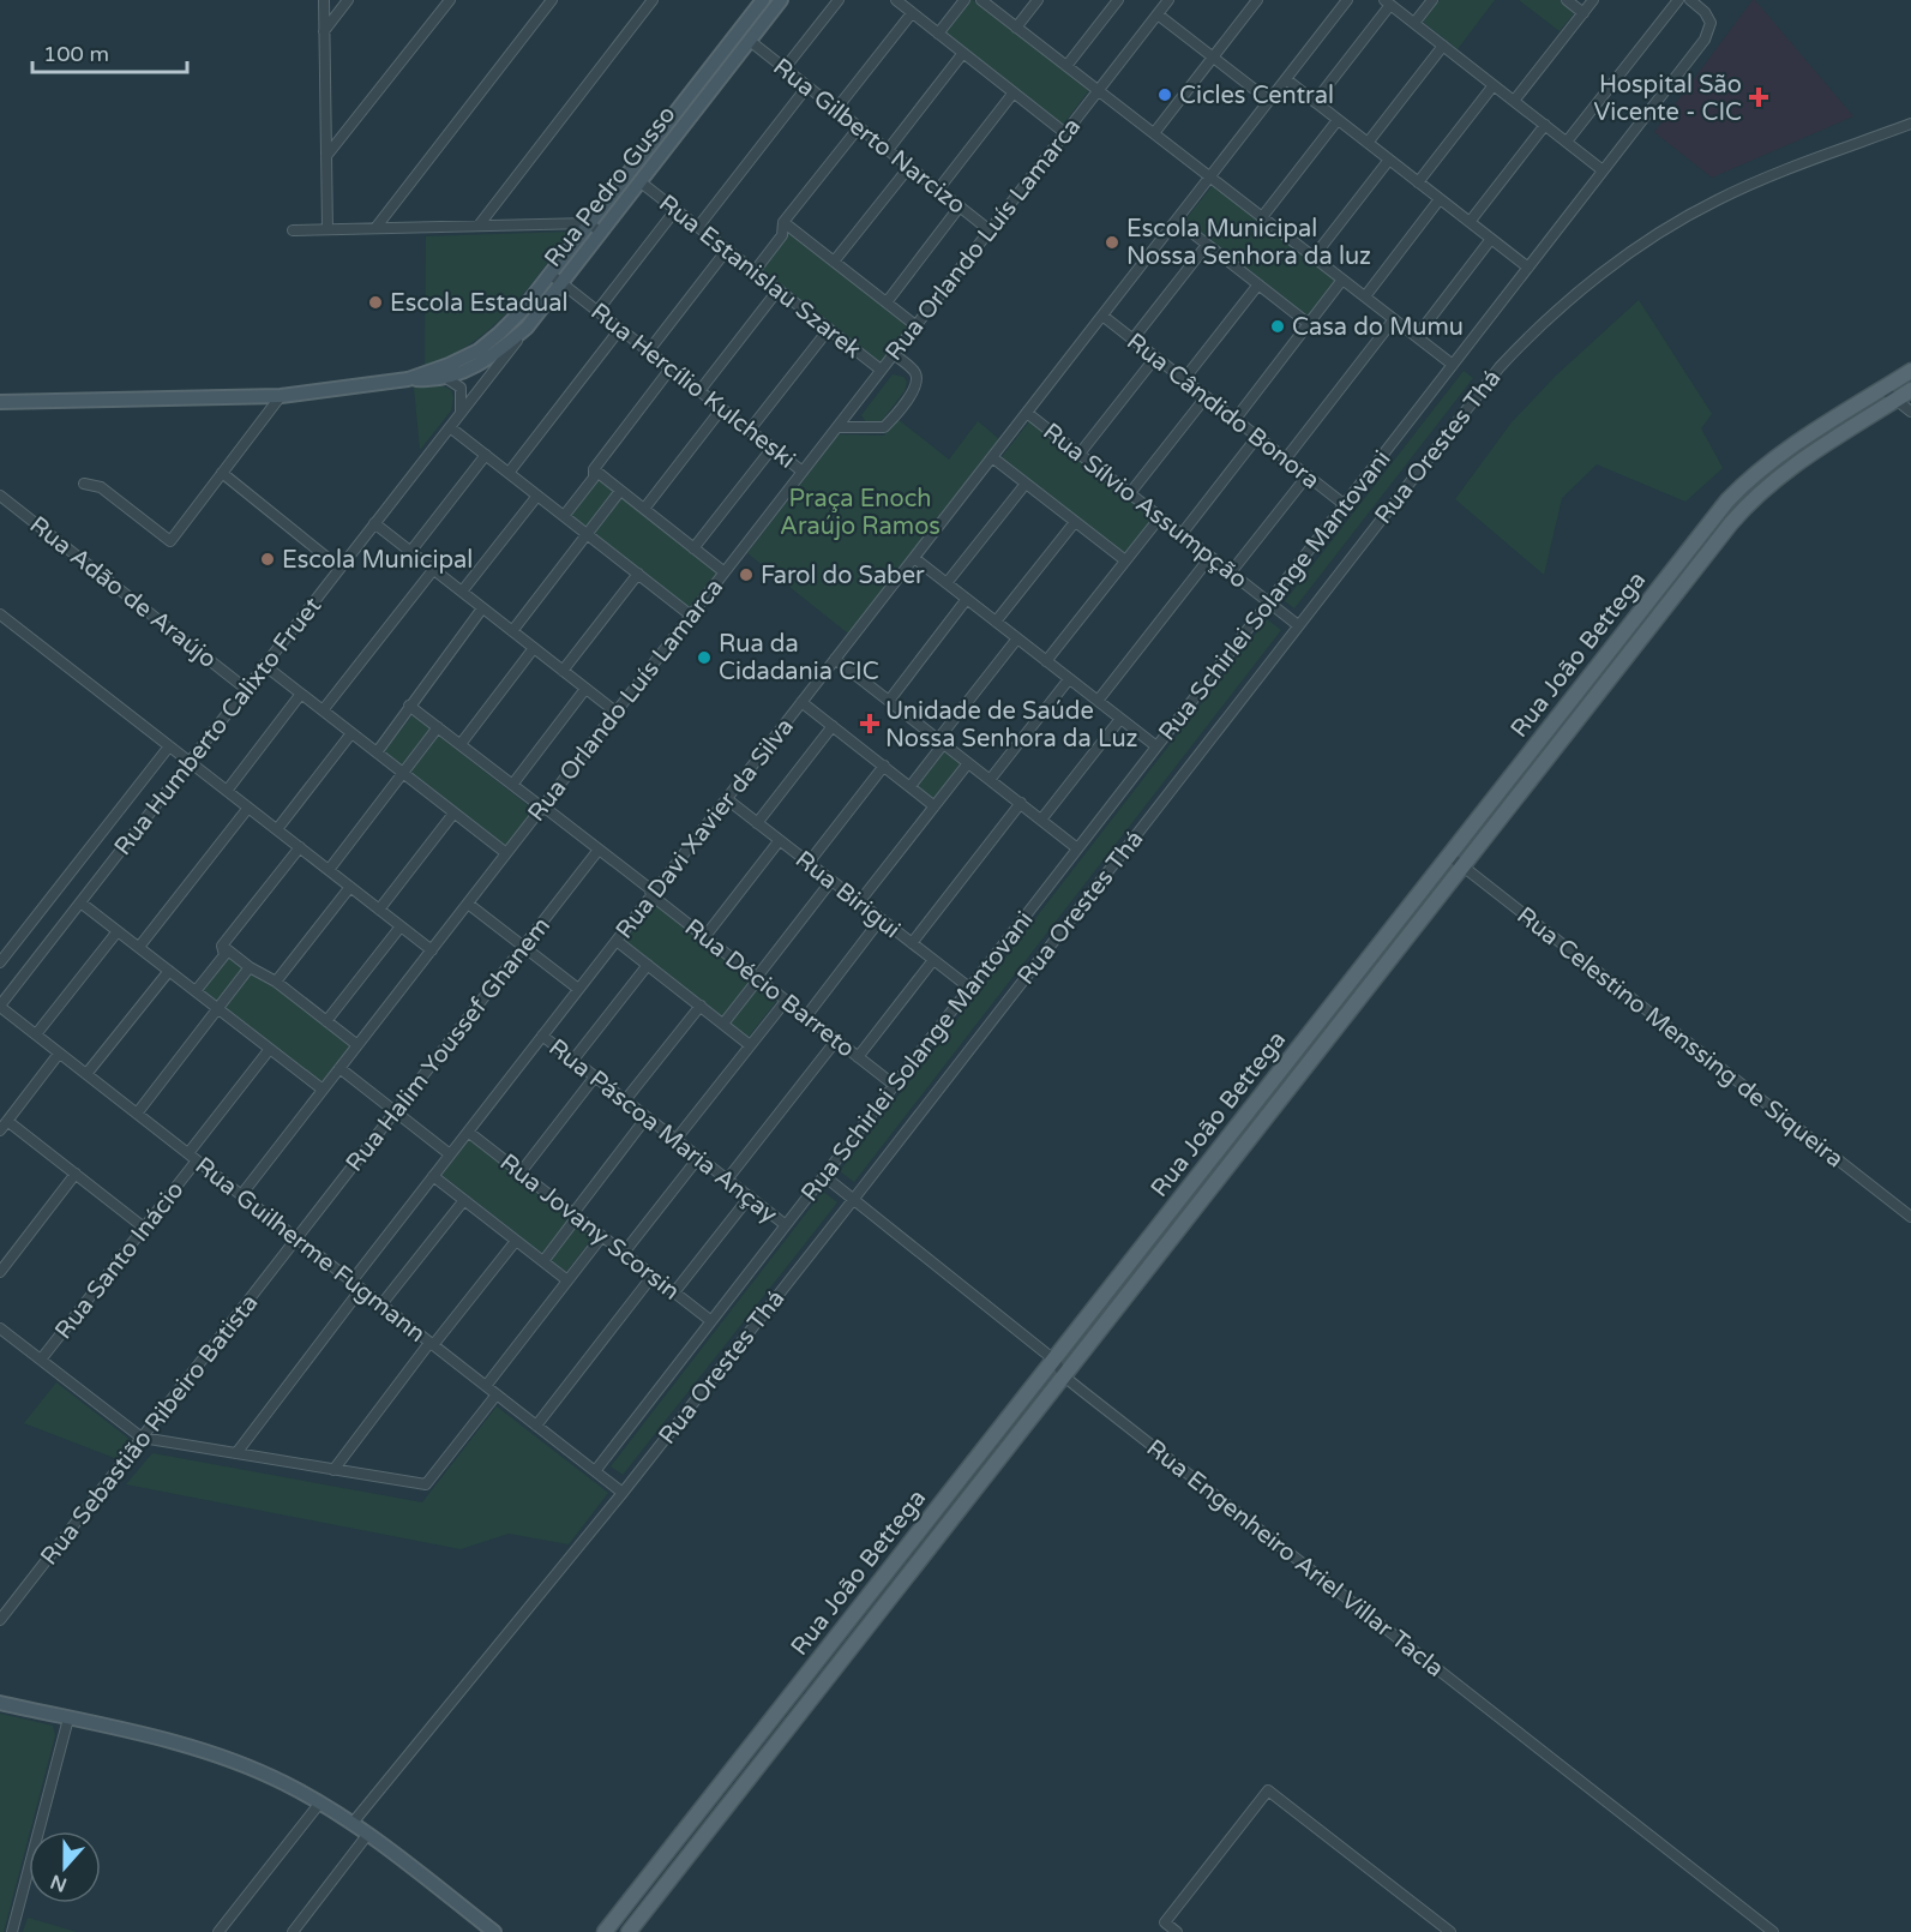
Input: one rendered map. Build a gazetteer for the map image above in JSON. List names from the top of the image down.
{
  "streets": {
    "main road": ["Rua Pedro Gusso", "Rua João Bettega"],
    "street": [
      "Rua Gilberto Narcizo",
      "Rua Orlando Luís Lamarca",
      "Rua Estanislau Szarek",
      "Rua Hercílio Kulcheski",
      "Rua Cândido Bonora",
      "Rua Orestes Thá",
      "Rua Sílvio Assumpção",
      "Rua Adão de Araújo",
      "Rua Schirlei Solange Mantovani",
      "Rua Humberto Calixto Fruet",
      "Rua Davi Xavier da Silva",
      "Rua Birigui",
      "Rua Décio Barreto",
      "Rua Celestino Menssing de Siqueira",
      "Rua Halim Youssef Ghanem",
      "Rua Páscoa Maria Ançay",
      "Rua Jovany Scorsin",
      "Rua Guilherme Fugmann",
      "Rua Santo Inácio",
      "Rua Sebastião Ribeiro Batista",
      "Rua Engenheiro Ariel Villar Tacla"
    ]
  },
  "crossings": [
    ["Rua Gilberto Narcizo", "Rua Pedro Gusso"],
    ["Rua Gilberto Narcizo", "Rua Orlando Luís Lamarca"],
    ["Rua Pedro Gusso", "Rua Estanislau Szarek"],
    ["Rua Pedro Gusso", "Rua Hercílio Kulcheski"],
    ["Rua Pedro Gusso", "Rua Humberto Calixto Fruet"],
    ["Rua Orlando Luís Lamarca", "Rua Estanislau Szarek"],
    ["Rua Orlando Luís Lamarca", "Rua Hercílio Kulcheski"],
    ["Rua Orlando Luís Lamarca", "Rua Décio Barreto"],
    ["Rua Orlando Luís Lamarca", "Rua Guilherme Fugmann"],
    ["Rua Cândido Bonora", "Rua Schirlei Solange Mantovani"],
    ["Rua Cândido Bonora", "Rua Davi Xavier da Silva"],
    ["Rua Orestes Thá", "Rua Sílvio Assumpção"],
    ["Rua Orestes Thá", "Rua Guilherme Fugmann"],
    ["Rua Orestes Thá", "Rua Engenheiro Ariel Villar Tacla"],
    ["Rua Sílvio Assumpção", "Rua Schirlei Solange Mantovani"],
    ["Rua Sílvio Assumpção", "Rua Davi Xavier da Silva"],
    ["Rua Adão de Araújo", "Rua Humberto Calixto Fruet"],
    ["Rua Schirlei Solange Mantovani", "Rua Birigui"],
    ["Rua Schirlei Solange Mantovani", "Rua Décio Barreto"],
    ["Rua Schirlei Solange Mantovani", "Rua Páscoa Maria Ançay"],
    ["Rua Schirlei Solange Mantovani", "Rua Jovany Scorsin"],
    ["Rua Schirlei Solange Mantovani", "Rua Guilherme Fugmann"],
    ["Rua Schirlei Solange Mantovani", "Rua Engenheiro Ariel Villar Tacla"],
    ["Rua João Bettega", "Rua Celestino Menssing de Siqueira"],
    ["Rua João Bettega", "Rua Engenheiro Ariel Villar Tacla"],
    ["Rua Humberto Calixto Fruet", "Rua Guilherme Fugmann"],
    ["Rua Davi Xavier da Silva", "Rua Birigui"],
    ["Rua Davi Xavier da Silva", "Rua Décio Barreto"],
    ["Rua Davi Xavier da Silva", "Rua Páscoa Maria Ançay"],
    ["Rua Davi Xavier da Silva", "Rua Jovany Scorsin"],
    ["Rua Davi Xavier da Silva", "Rua Guilherme Fugmann"],
    ["Rua Décio Barreto", "Rua Halim Youssef Ghanem"],
    ["Rua Halim Youssef Ghanem", "Rua Guilherme Fugmann"],
    ["Rua Halim Youssef Ghanem", "Rua Sebastião Ribeiro Batista"],
    ["Rua Guilherme Fugmann", "Rua Santo Inácio"],
    ["Rua Guilherme Fugmann", "Rua Sebastião Ribeiro Batista"]
  ],
  "parks": ["Praça Enoch Araújo Ramos"],
  "places": {
    "other": [
      "Cicles Central",
      "Escola Municipal Nossa Senhora da luz",
      "Escola Estadual",
      "Casa do Mumu",
      "Escola Municipal",
      "Farol do Saber",
      "Rua da Cidadania CIC"
    ],
    "health": ["Hospital São Vicente - CIC", "Unidade de Saúde Nossa Senhora da Luz"]
  },
  "scale_bar": "100 m",
  "north": "bottom"
}
